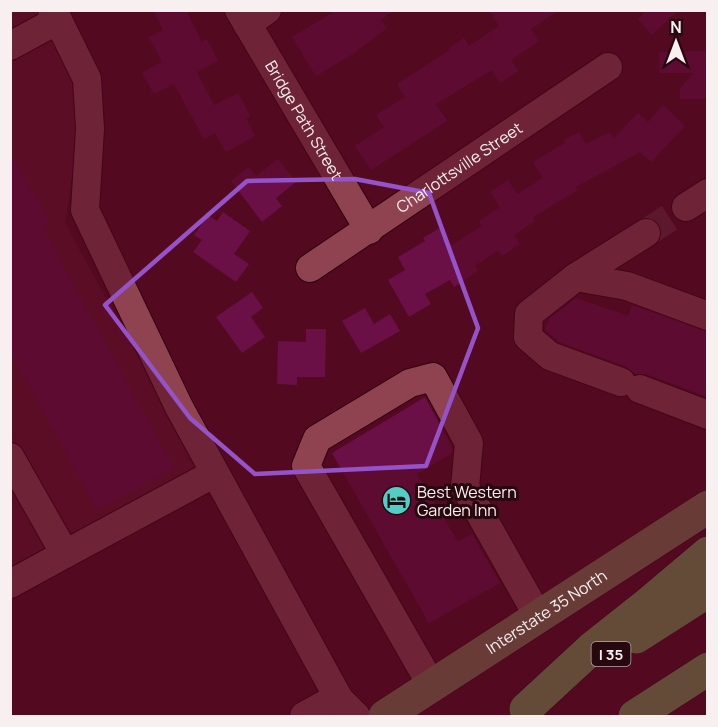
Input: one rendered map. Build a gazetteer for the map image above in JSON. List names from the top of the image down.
{
  "streets": {
    "highway": ["I 35"],
    "main road": ["Interstate 35 North"],
    "street": ["Bridge Path Street", "Charlottsville Street"]
  },
  "crossings": [
    ["Bridge Path Street", "Charlottsville Street"]
  ],
  "places": {
    "hotel": ["Best Western Garden Inn"]
  },
  "north": "top"
}
